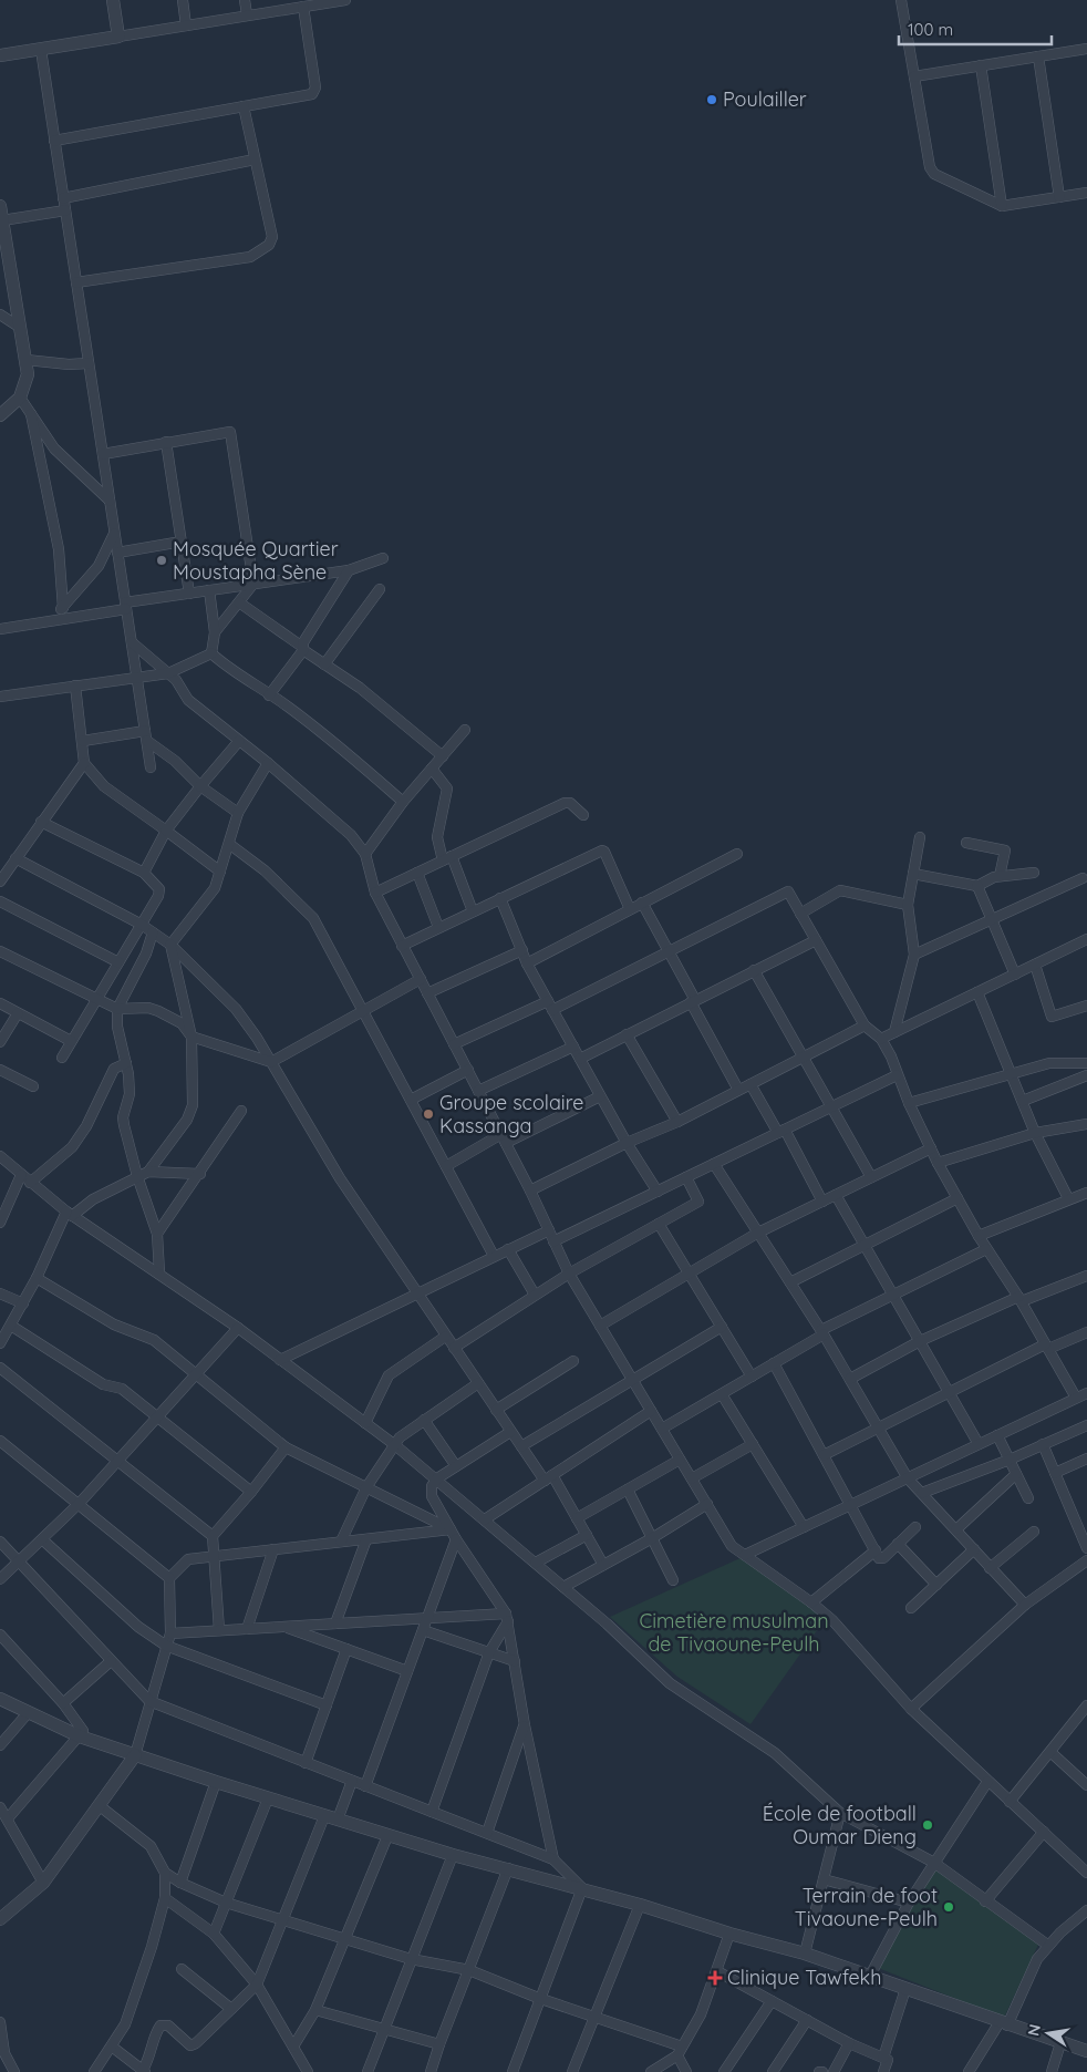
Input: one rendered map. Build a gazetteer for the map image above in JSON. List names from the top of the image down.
{
  "parks": ["Cimetière musulman de Tivaoune-Peulh"],
  "places": {
    "other": [
      "Poulailler",
      "Mosquée Quartier Moustapha Sène",
      "Groupe scolaire Kassanga",
      "École de football Oumar Dieng",
      "Terrain de foot Tivaoune-Peulh"
    ],
    "health": ["Clinique Tawfekh"]
  },
  "scale_bar": "100 m",
  "north": "left"
}
